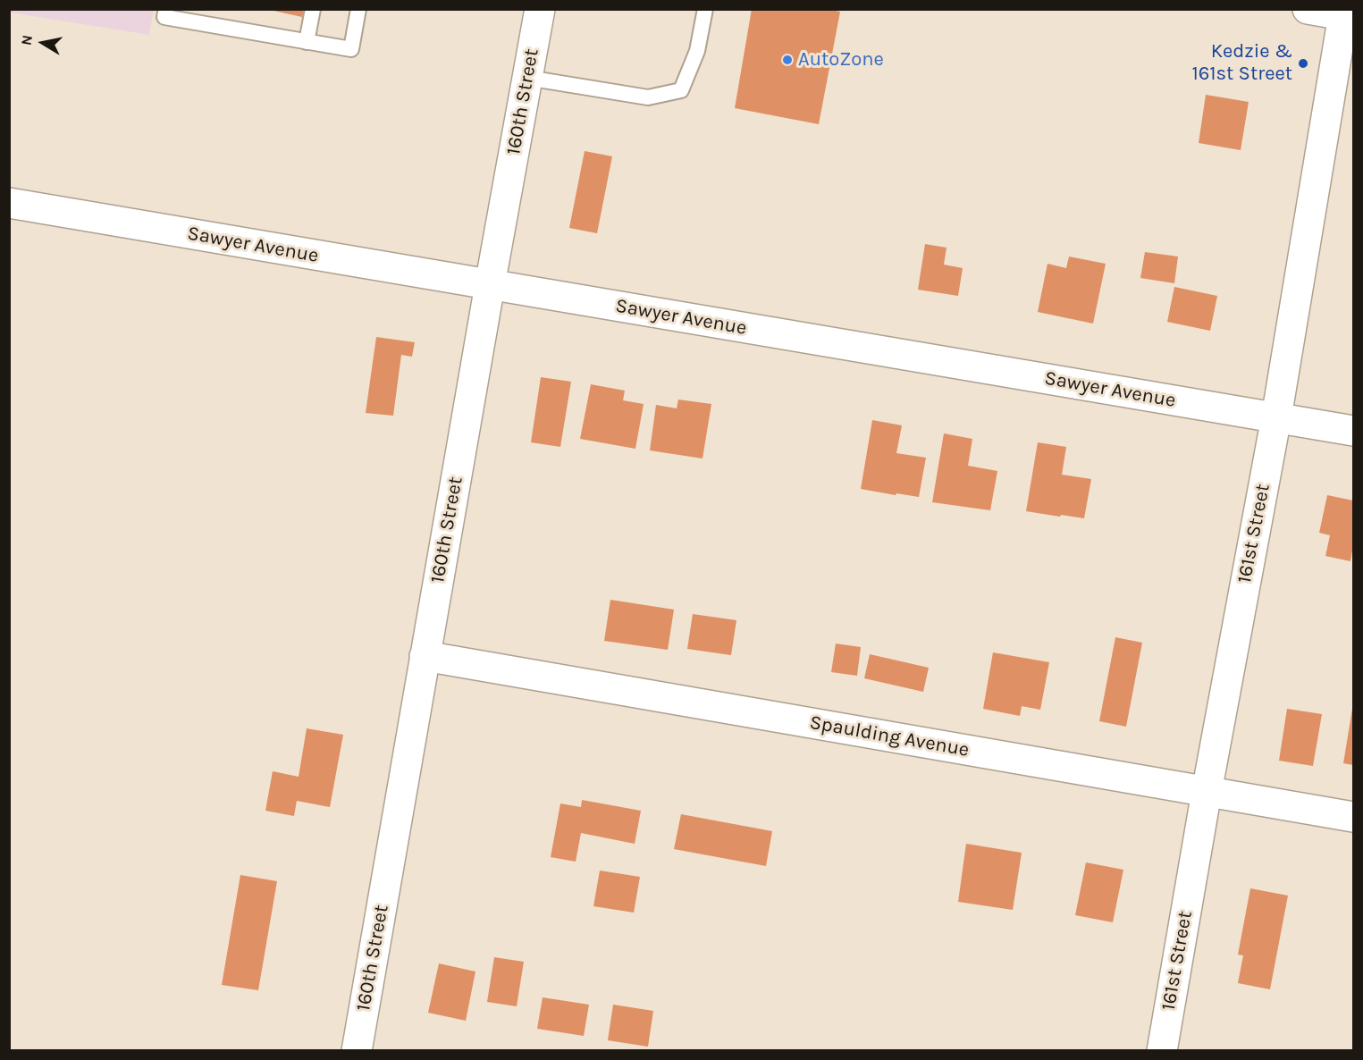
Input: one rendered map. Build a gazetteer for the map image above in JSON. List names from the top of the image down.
{
  "streets": {
    "street": [
      "160th Street",
      "Sawyer Avenue",
      "161st Street",
      "Spaulding Avenue"
    ]
  },
  "crossings": [
    ["160th Street", "Sawyer Avenue"],
    ["160th Street", "Spaulding Avenue"],
    ["Sawyer Avenue", "161st Street"],
    ["161st Street", "Spaulding Avenue"]
  ],
  "places": ["AutoZone", "Kedzie & 161st Street"],
  "north": "left"
}
